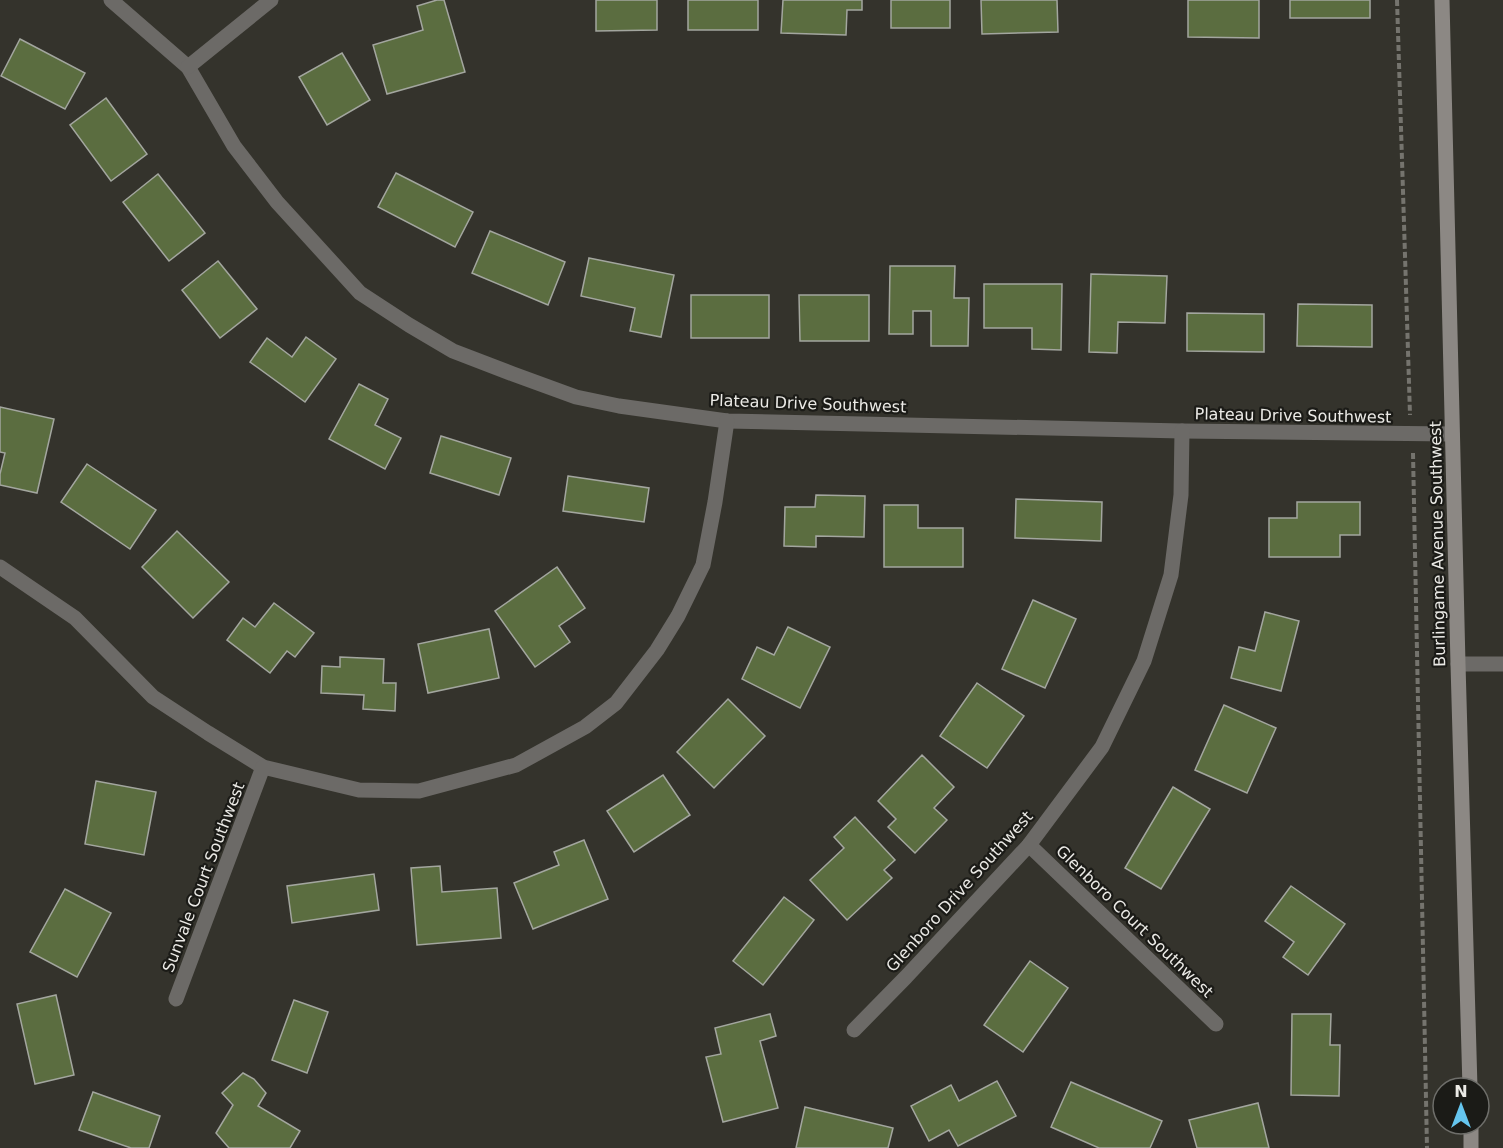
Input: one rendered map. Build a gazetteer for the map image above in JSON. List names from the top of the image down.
{
  "streets": {
    "street": [
      "Plateau Drive Southwest",
      "Burlingame Avenue Southwest",
      "Sunvale Court Southwest",
      "Glenboro Drive Southwest",
      "Glenboro Court Southwest"
    ]
  },
  "crossings": [
    ["Plateau Drive Southwest", "Burlingame Avenue Southwest"],
    ["Plateau Drive Southwest", "Glenboro Drive Southwest"],
    ["Glenboro Drive Southwest", "Glenboro Court Southwest"]
  ],
  "north": "top"
}
